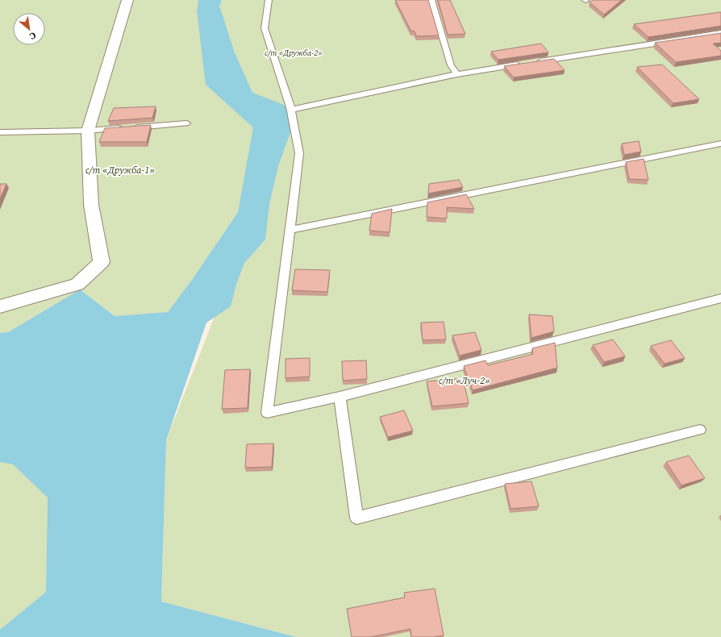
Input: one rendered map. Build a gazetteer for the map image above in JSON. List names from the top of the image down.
{
  "parks": ["с/т «Дружба-2»", "с/т «Дружба-1»", "с/т «Луч-2»"],
  "north": "bottom right"
}
